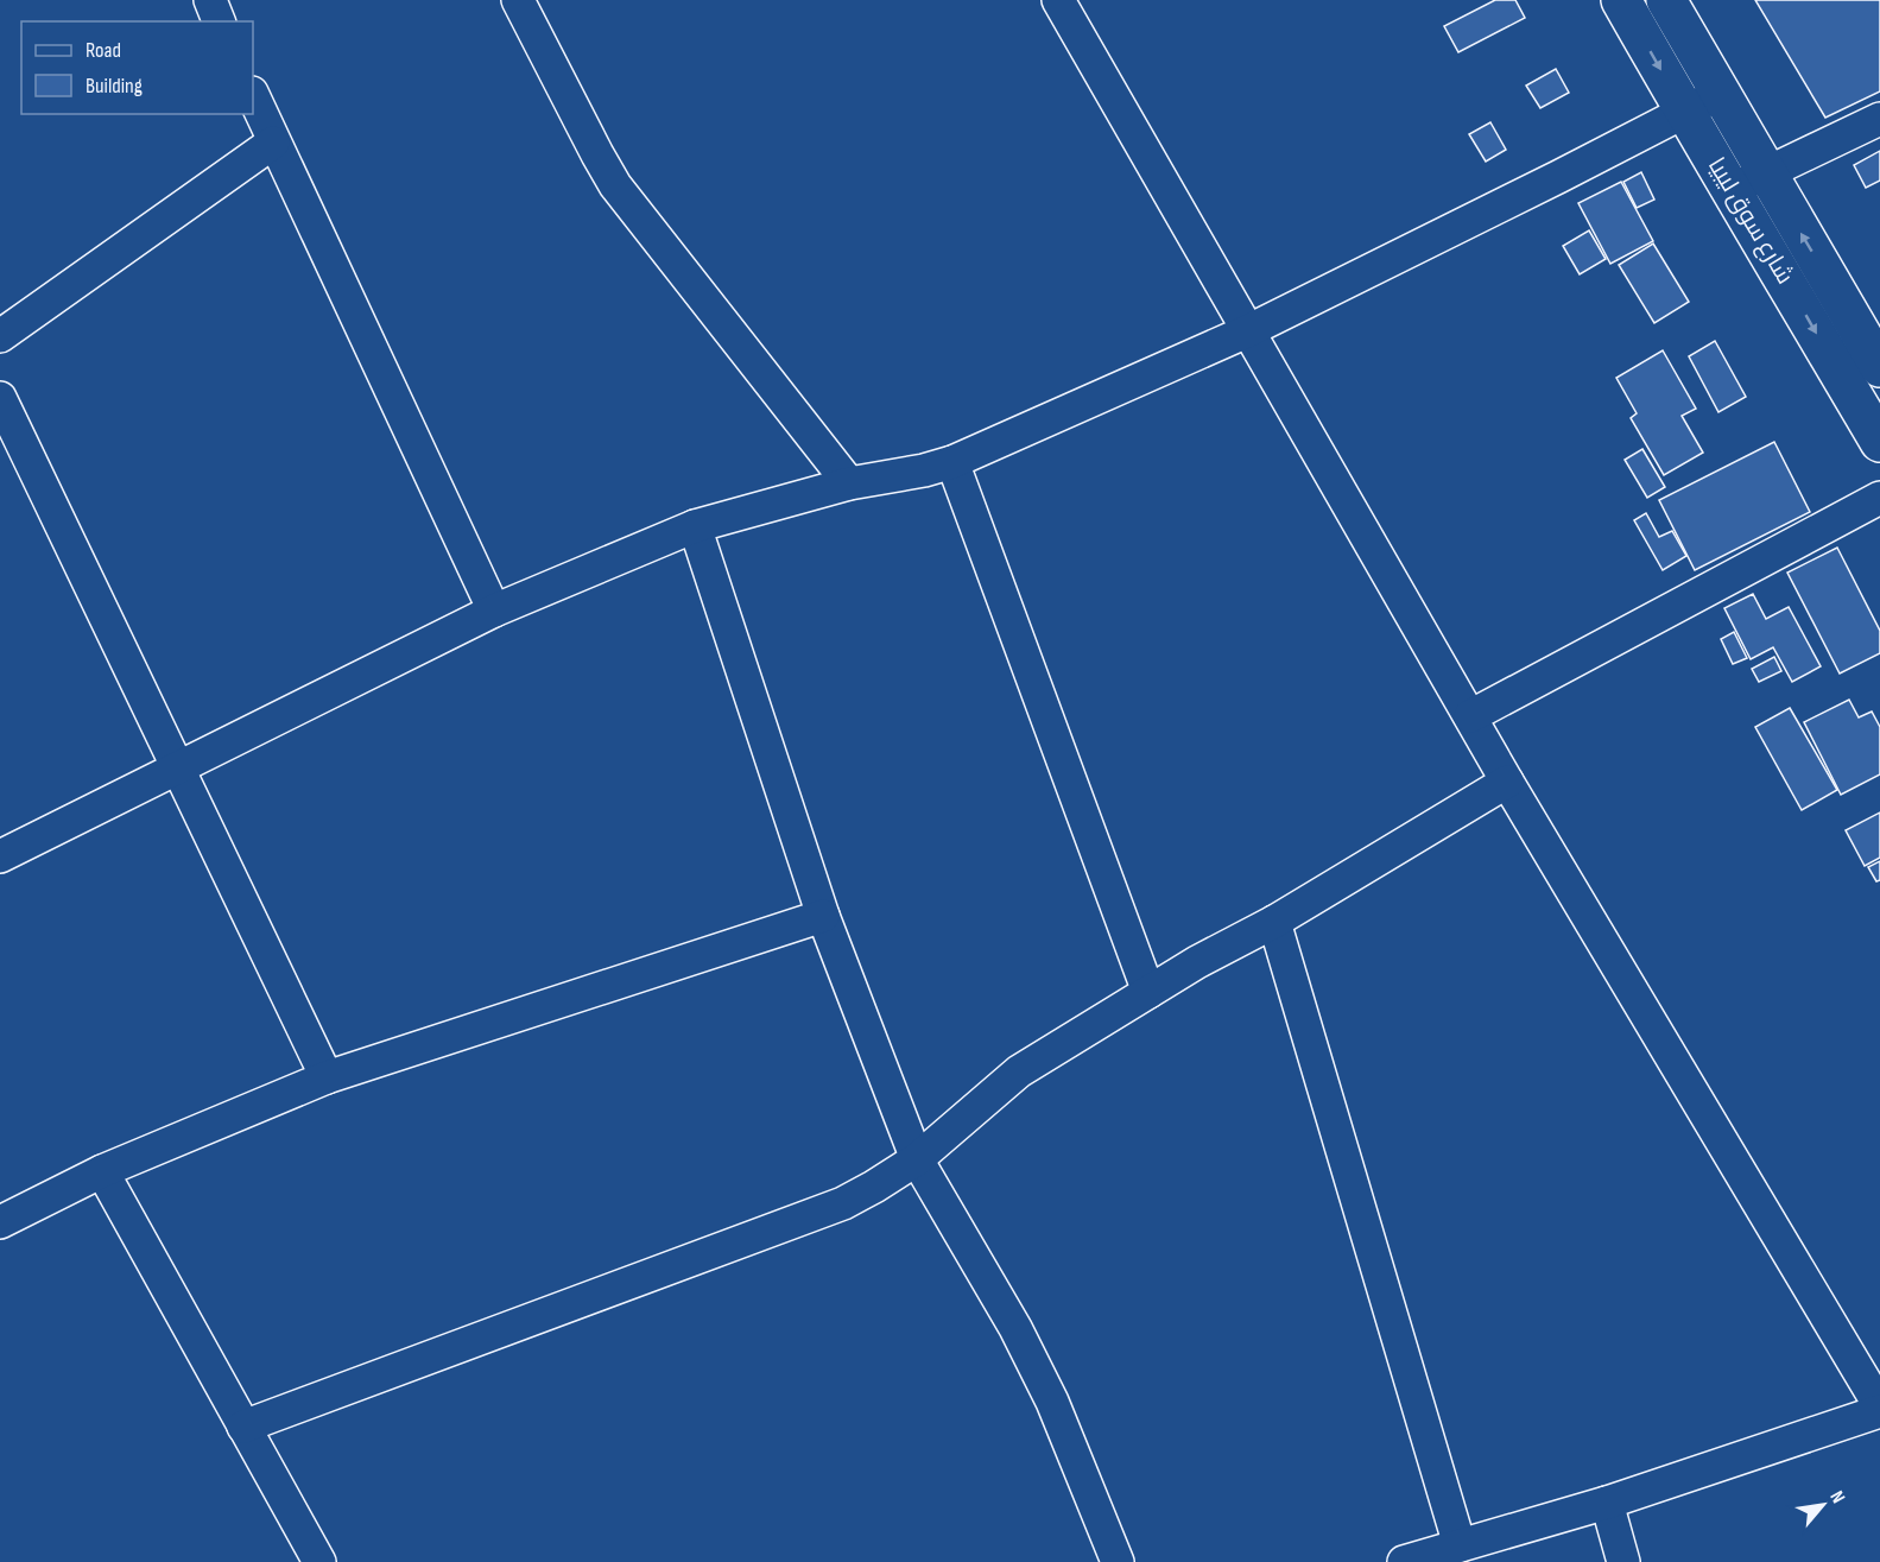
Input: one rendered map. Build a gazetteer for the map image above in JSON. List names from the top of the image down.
{
  "streets": {
    "main road": ["شارع سوق ليبيا"]
  },
  "legend": ["Road", "Building"],
  "north": "top right"
}
